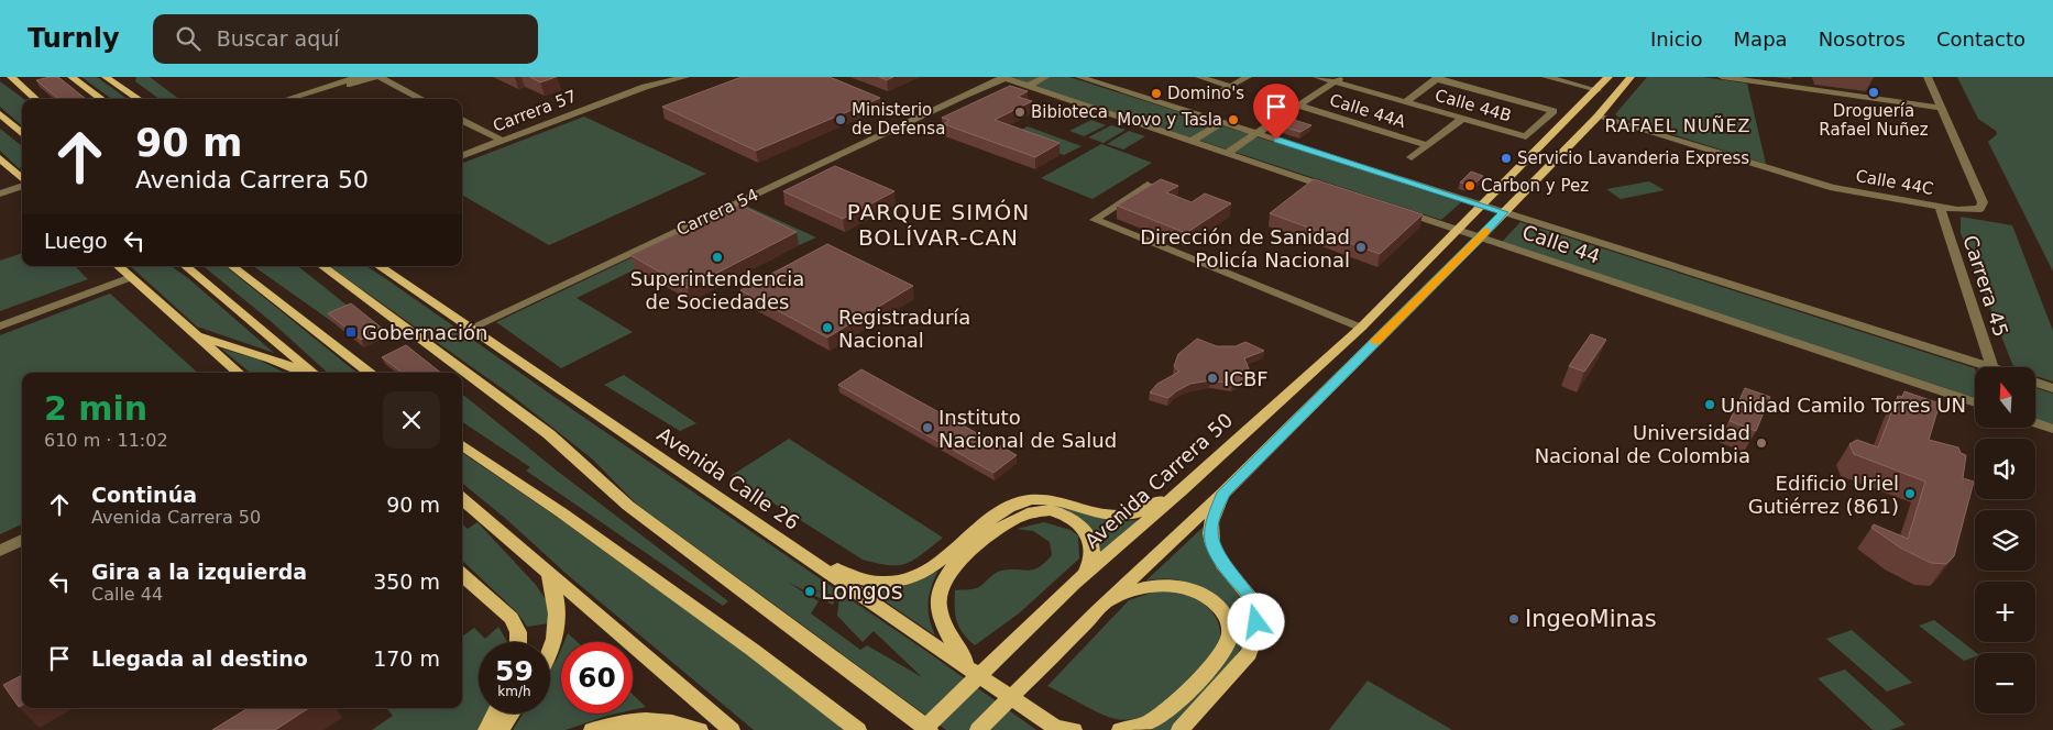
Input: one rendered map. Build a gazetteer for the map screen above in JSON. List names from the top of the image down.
{
  "streets": {
    "main road": ["Avenida Calle 26", "Avenida Carrera 50"],
    "street": [
      "Calle 44B",
      "Carrera 57",
      "Calle 44A",
      "Calle 44C",
      "Carrera 54",
      "Calle 44",
      "Carrera 45"
    ]
  },
  "crossings": [
    ["Calle 44C", "Carrera 45"],
    ["Carrera 54", "Avenida Calle 26"],
    ["Calle 44", "Avenida Carrera 50"]
  ],
  "districts": ["RAFAEL NUÑEZ", "PARQUE SIMÓN BOLÍVAR-CAN"],
  "places": {
    "other": [
      "Droguería Rafael Nuñez",
      "Domino's",
      "Bibioteca",
      "Ministerio de Defensa",
      "Movo y Tasla",
      "Servicio Lavanderia Express",
      "Carbon y Pez",
      "Dirección de Sanidad Policía Nacional",
      "Superintendencia de Sociedades",
      "Registraduría Nacional",
      "ICBF",
      "Unidad Camilo Torres UN",
      "Instituto Nacional de Salud",
      "Universidad Nacional de Colombia",
      "Edificio Uriel Gutiérrez (861)",
      "Longos",
      "IngeoMinas"
    ],
    "transit": ["Gobernación"]
  },
  "north": "top",
  "page": {
    "header": "Turnly",
    "search": "Buscar aquí",
    "nav": [
      "Inicio",
      "Mapa",
      "Nosotros",
      "Contacto"
    ],
    "turn": ["90 m", "Avenida Carrera 50"],
    "then": "Luego",
    "map_buttons": ["+", "−"],
    "heading": ["2 min", "610 m · 11:02"],
    "list": [
      {
        "name": "Continúa",
        "note": "Avenida Carrera 50",
        "value": "90 m"
      },
      {
        "name": "Gira a la izquierda",
        "note": "Calle 44",
        "value": "350 m"
      },
      {
        "name": "Llegada al destino",
        "value": "170 m"
      }
    ],
    "speed": "59 km/h",
    "limit": "60"
  }
}
